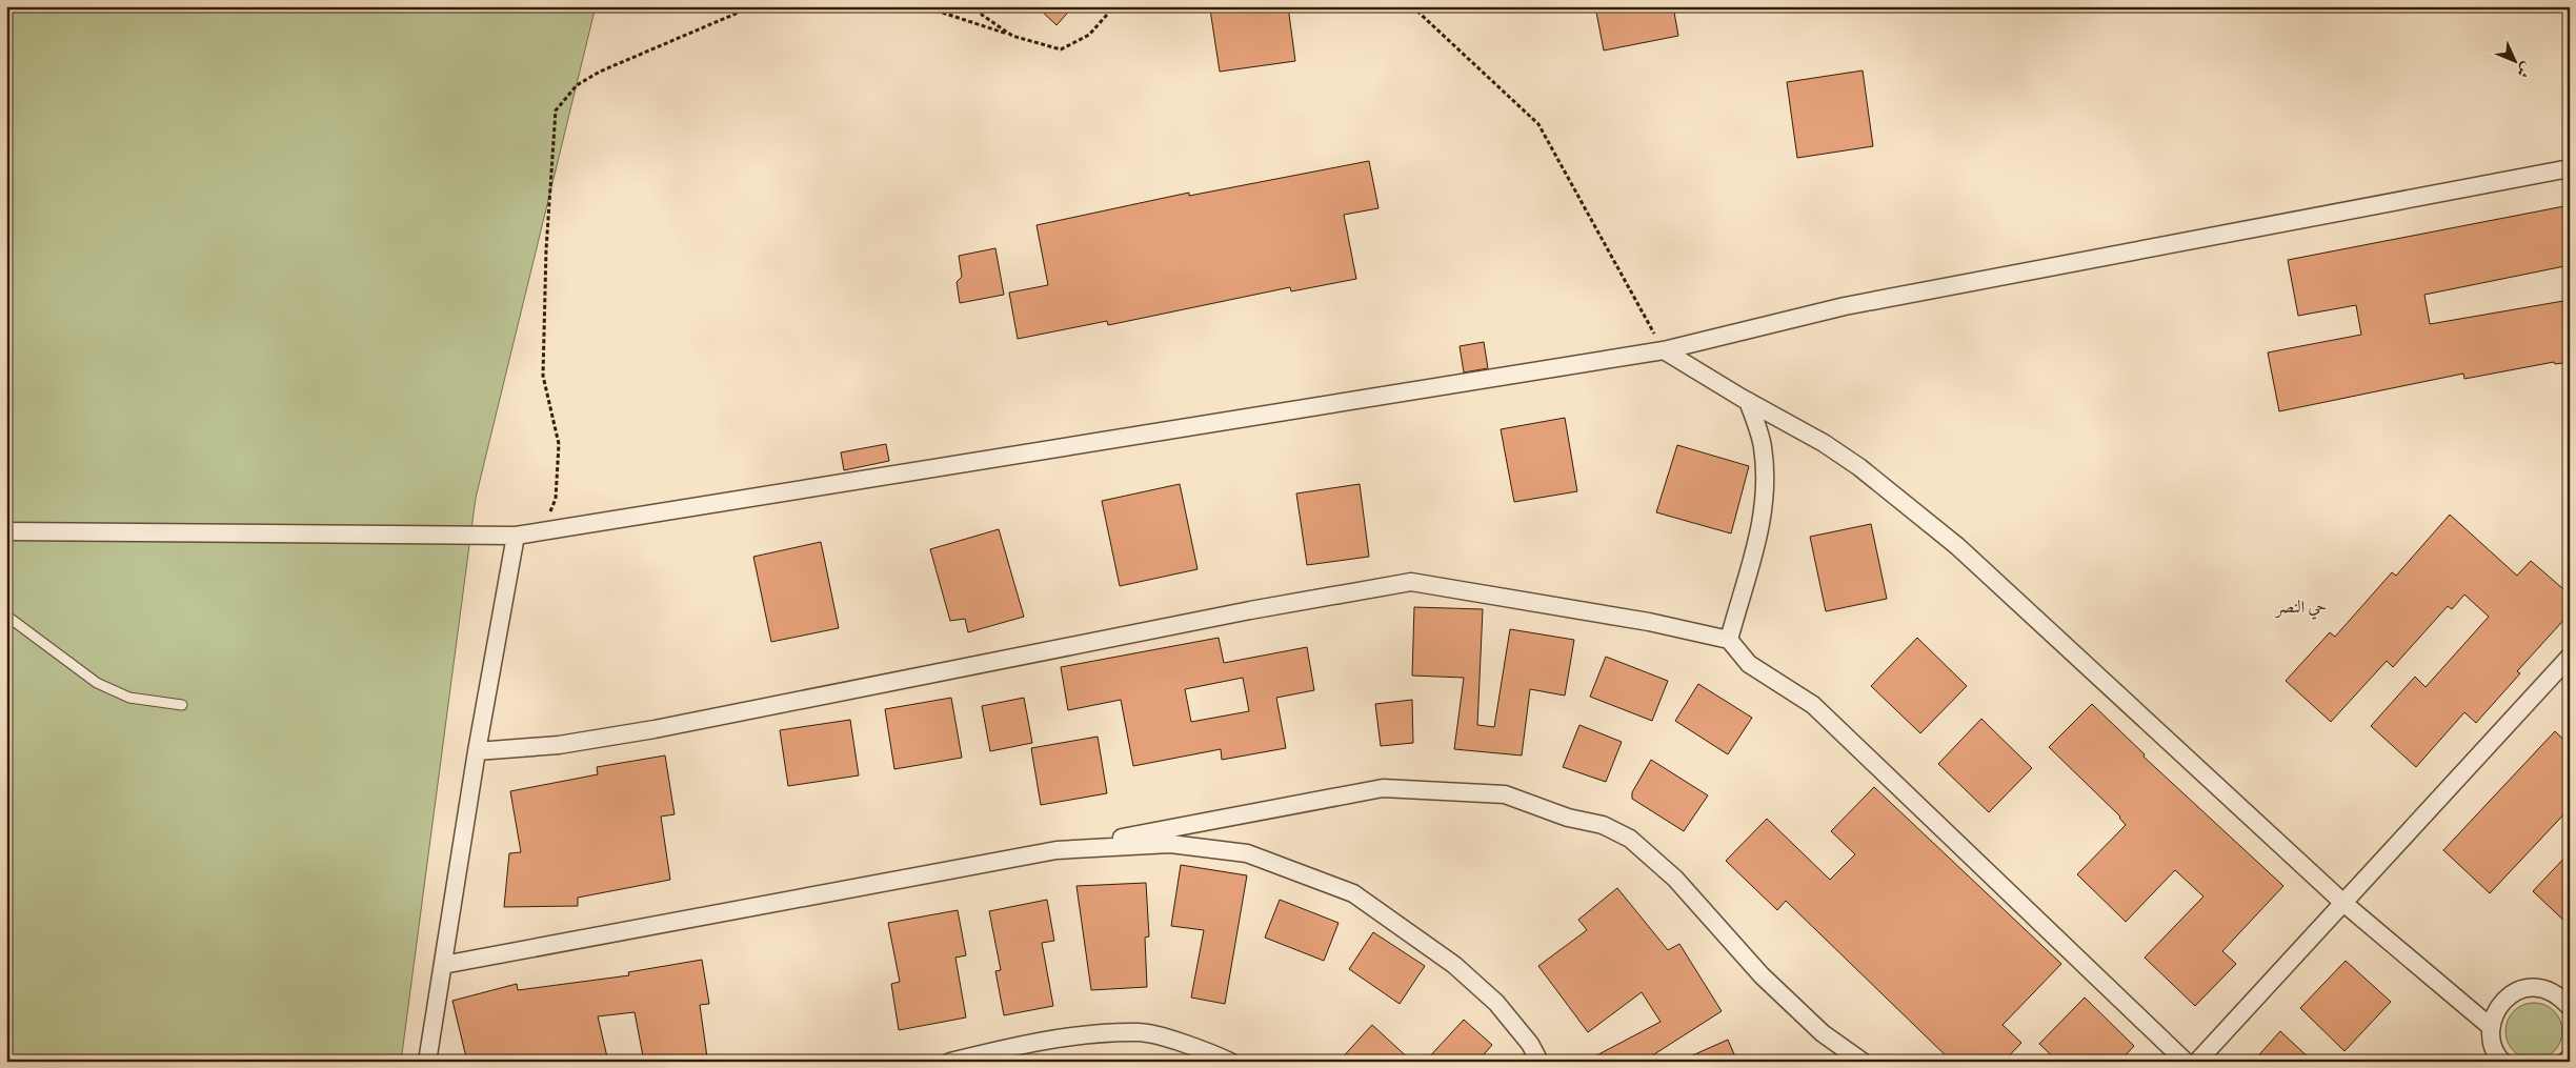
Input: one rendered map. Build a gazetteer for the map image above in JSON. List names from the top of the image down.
{
  "districts": ["حي النصر"],
  "north": "bottom right"
}
